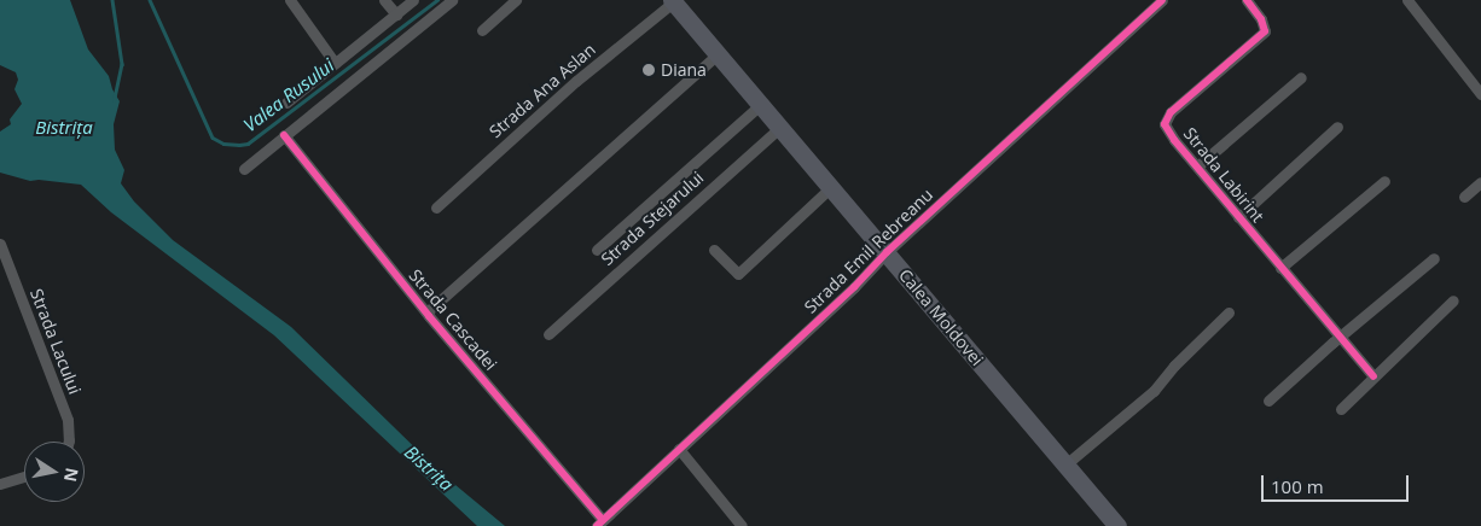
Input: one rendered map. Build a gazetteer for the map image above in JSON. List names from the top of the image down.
{
  "streets": {
    "highway": ["Calea Moldovei"],
    "street": [
      "Strada Ana Aslan",
      "Strada Labirint",
      "Strada Stejarului",
      "Strada Emil Rebreanu",
      "Strada Cascadei",
      "Strada Lacului"
    ]
  },
  "crossings": [
    ["Strada Ana Aslan", "Calea Moldovei"],
    ["Strada Stejarului", "Calea Moldovei"],
    ["Strada Emil Rebreanu", "Calea Moldovei"],
    ["Strada Emil Rebreanu", "Strada Cascadei"],
    ["Calea Moldovei", "Strada Cascadei"]
  ],
  "water": ["Valea Rusului", "Bistrița"],
  "places": ["Diana"],
  "scale_bar": "100 m",
  "north": "right"
}
